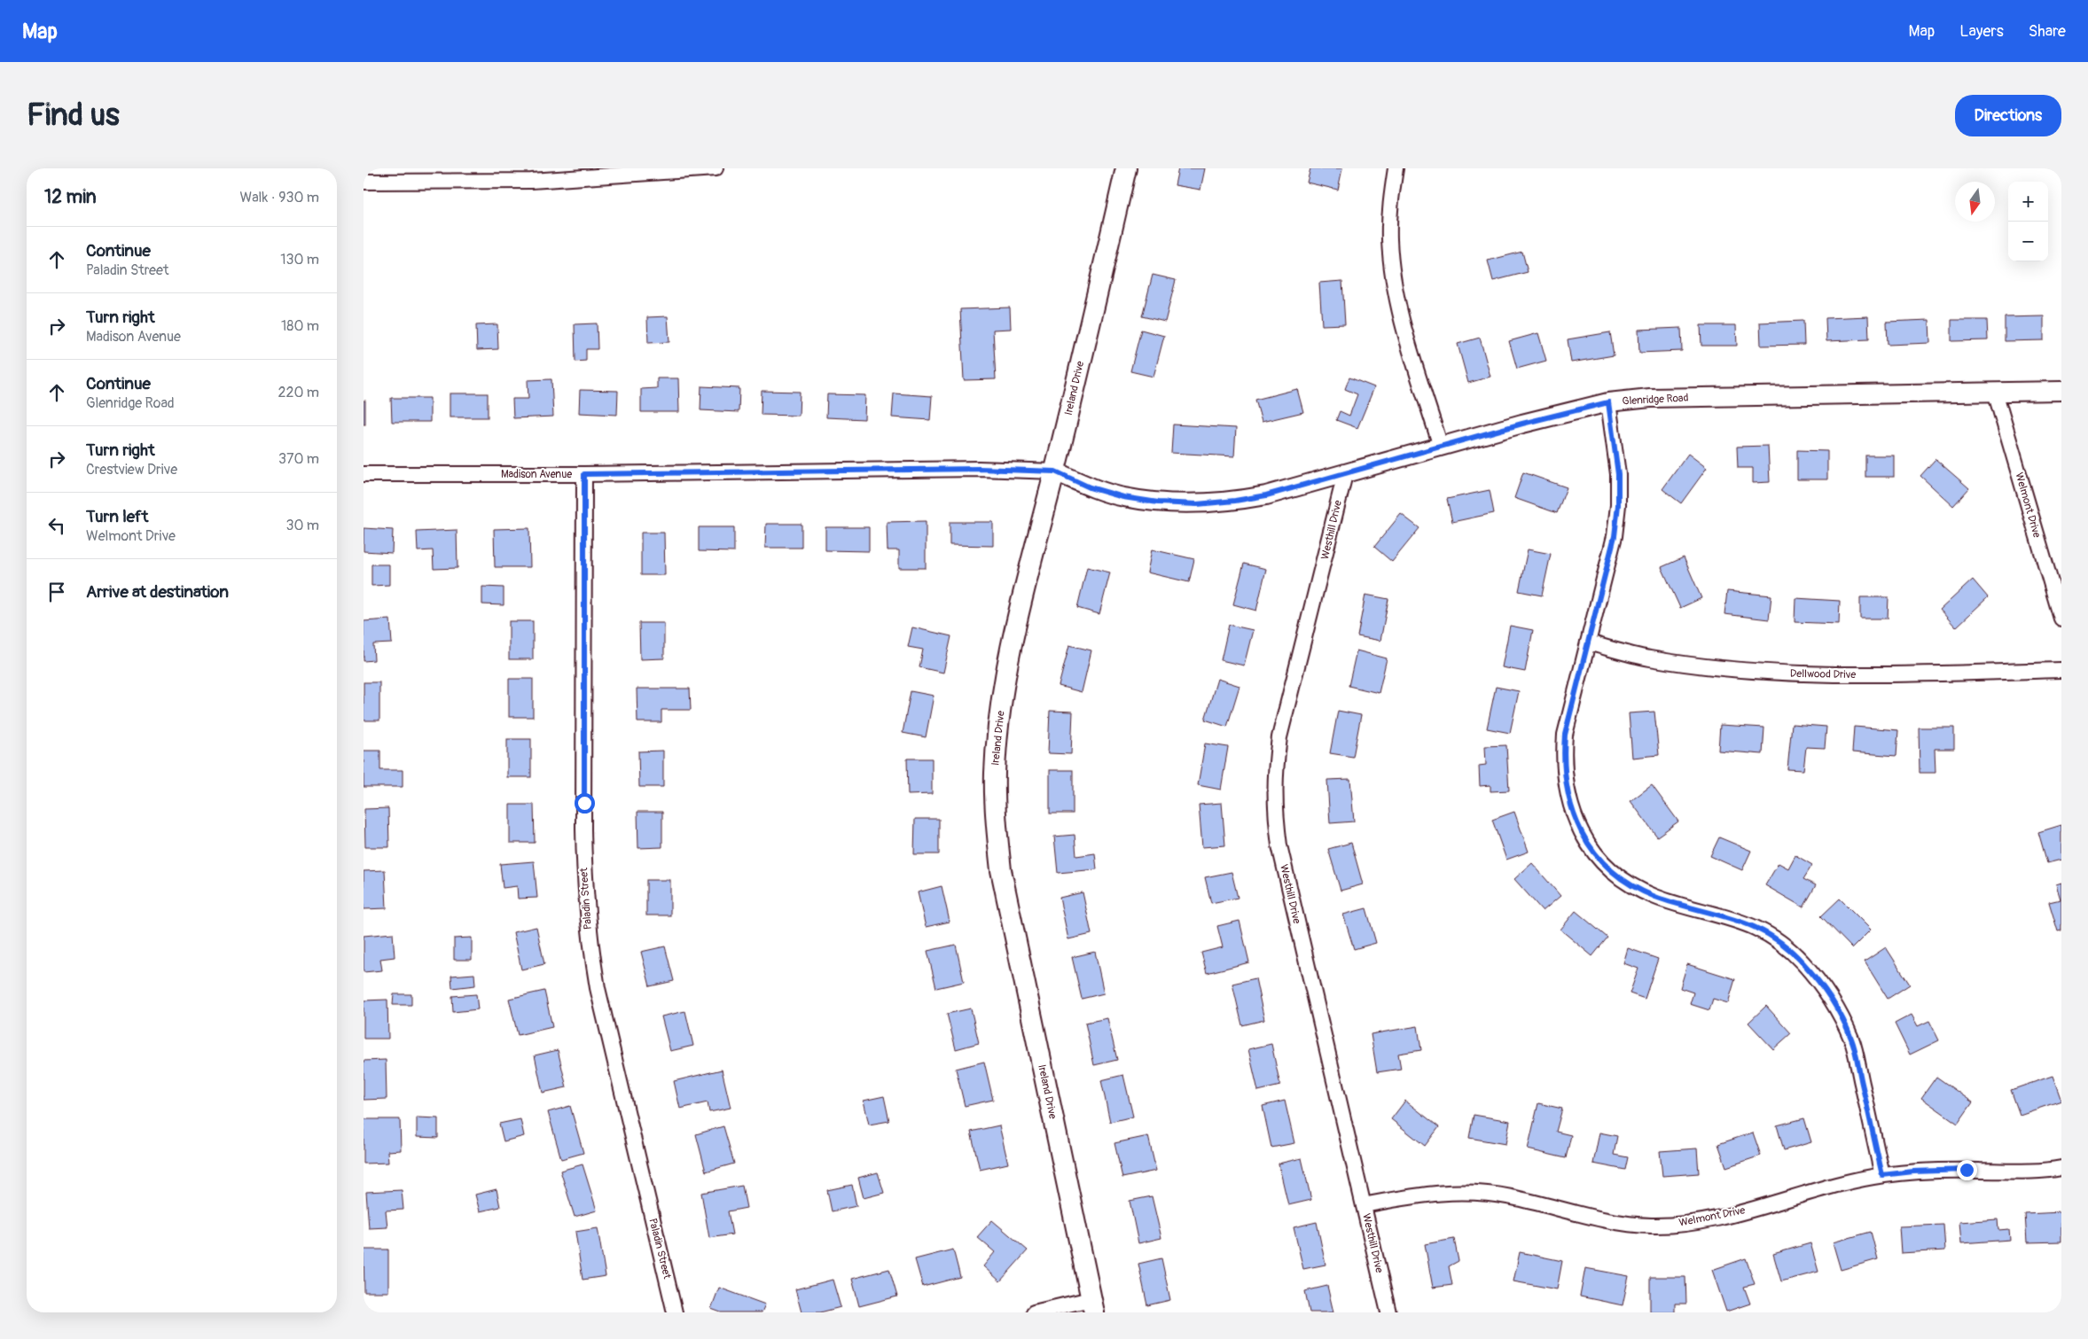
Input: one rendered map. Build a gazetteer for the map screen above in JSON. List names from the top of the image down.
{
  "streets": {
    "main road": ["Ireland Drive"],
    "street": [
      "Glenridge Road",
      "Madison Avenue",
      "Welmont Drive",
      "Westhill Drive",
      "Dellwood Drive",
      "Paladin Street"
    ]
  },
  "crossings": [
    ["Ireland Drive", "Glenridge Road"],
    ["Ireland Drive", "Madison Avenue"],
    ["Glenridge Road", "Madison Avenue"],
    ["Glenridge Road", "Welmont Drive"],
    ["Glenridge Road", "Westhill Drive"],
    ["Madison Avenue", "Paladin Street"],
    ["Welmont Drive", "Westhill Drive"]
  ],
  "north": "bottom",
  "page": {
    "header": "Map",
    "nav": ["Map", "Layers", "Share"],
    "buttons": "Directions",
    "title": "Find us",
    "heading": ["12 min", "Walk · 930 m"],
    "map_buttons": ["+", "−"],
    "list": [
      ["Continue", "Paladin Street", "130 m"],
      ["Turn right", "Madison Avenue", "180 m"],
      ["Continue", "Glenridge Road", "220 m"],
      ["Turn right", "Crestview Drive", "370 m"],
      ["Turn left", "Welmont Drive", "30 m"],
      "Arrive at destination"
    ]
  }
}
